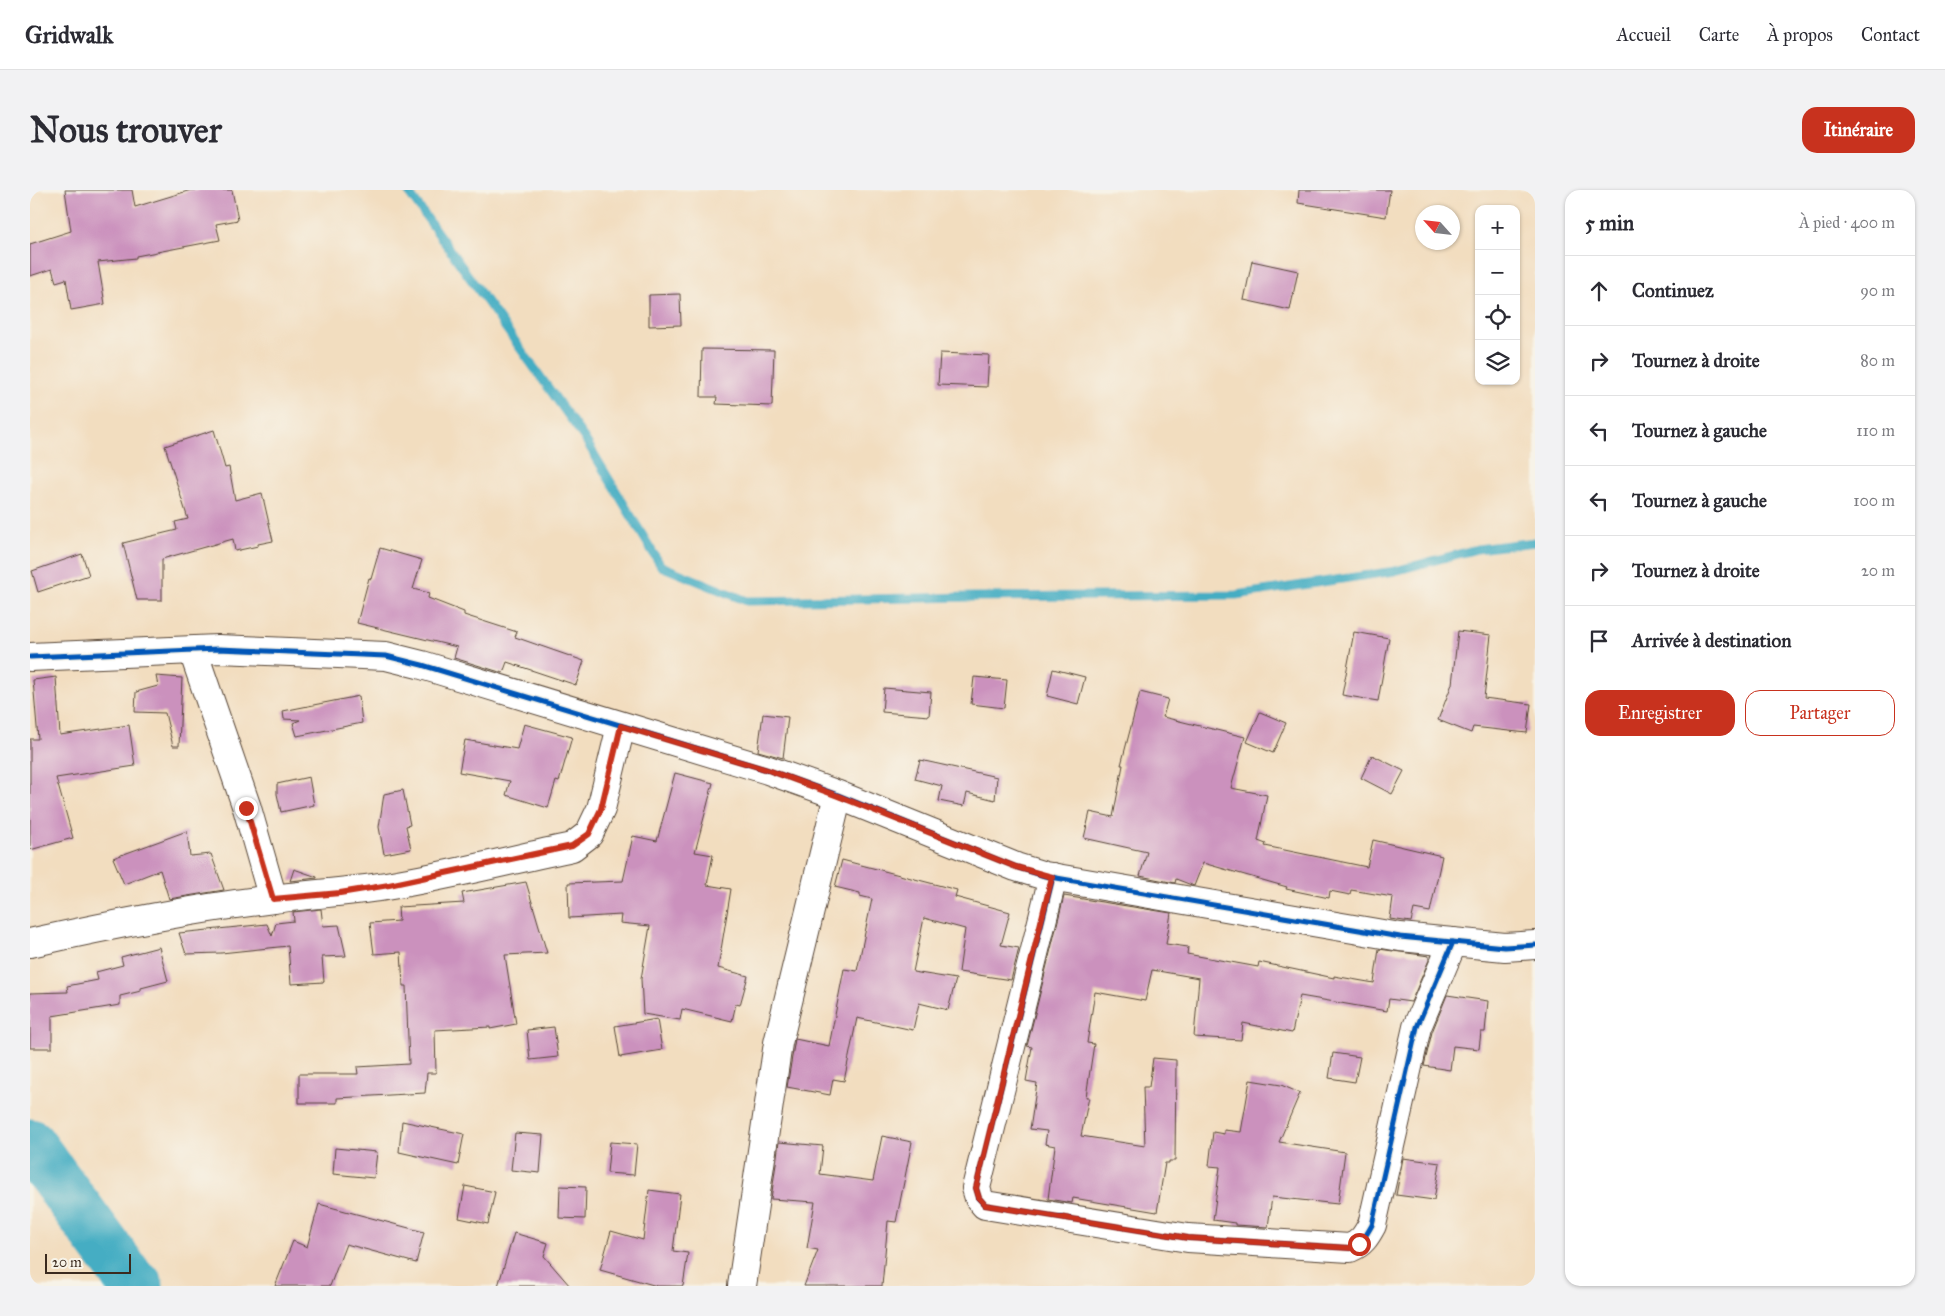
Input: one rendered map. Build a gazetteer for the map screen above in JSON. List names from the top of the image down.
{
  "scale_bar": "20 m",
  "north": "top left",
  "page": {
    "header": "Gridwalk",
    "nav": [
      "Accueil",
      "Carte",
      "À propos",
      "Contact"
    ],
    "buttons": [
      "Itinéraire",
      ["Enregistrer", "Partager"]
    ],
    "title": "Nous trouver",
    "heading": ["5 min", "À pied · 400 m"],
    "map_buttons": ["+", "−"],
    "list": [
      ["Continuez", "90 m"],
      ["Tournez à droite", "80 m"],
      ["Tournez à gauche", "110 m"],
      ["Tournez à gauche", "100 m"],
      ["Tournez à droite", "20 m"],
      "Arrivée à destination"
    ],
    "scale": "20 m"
  }
}
